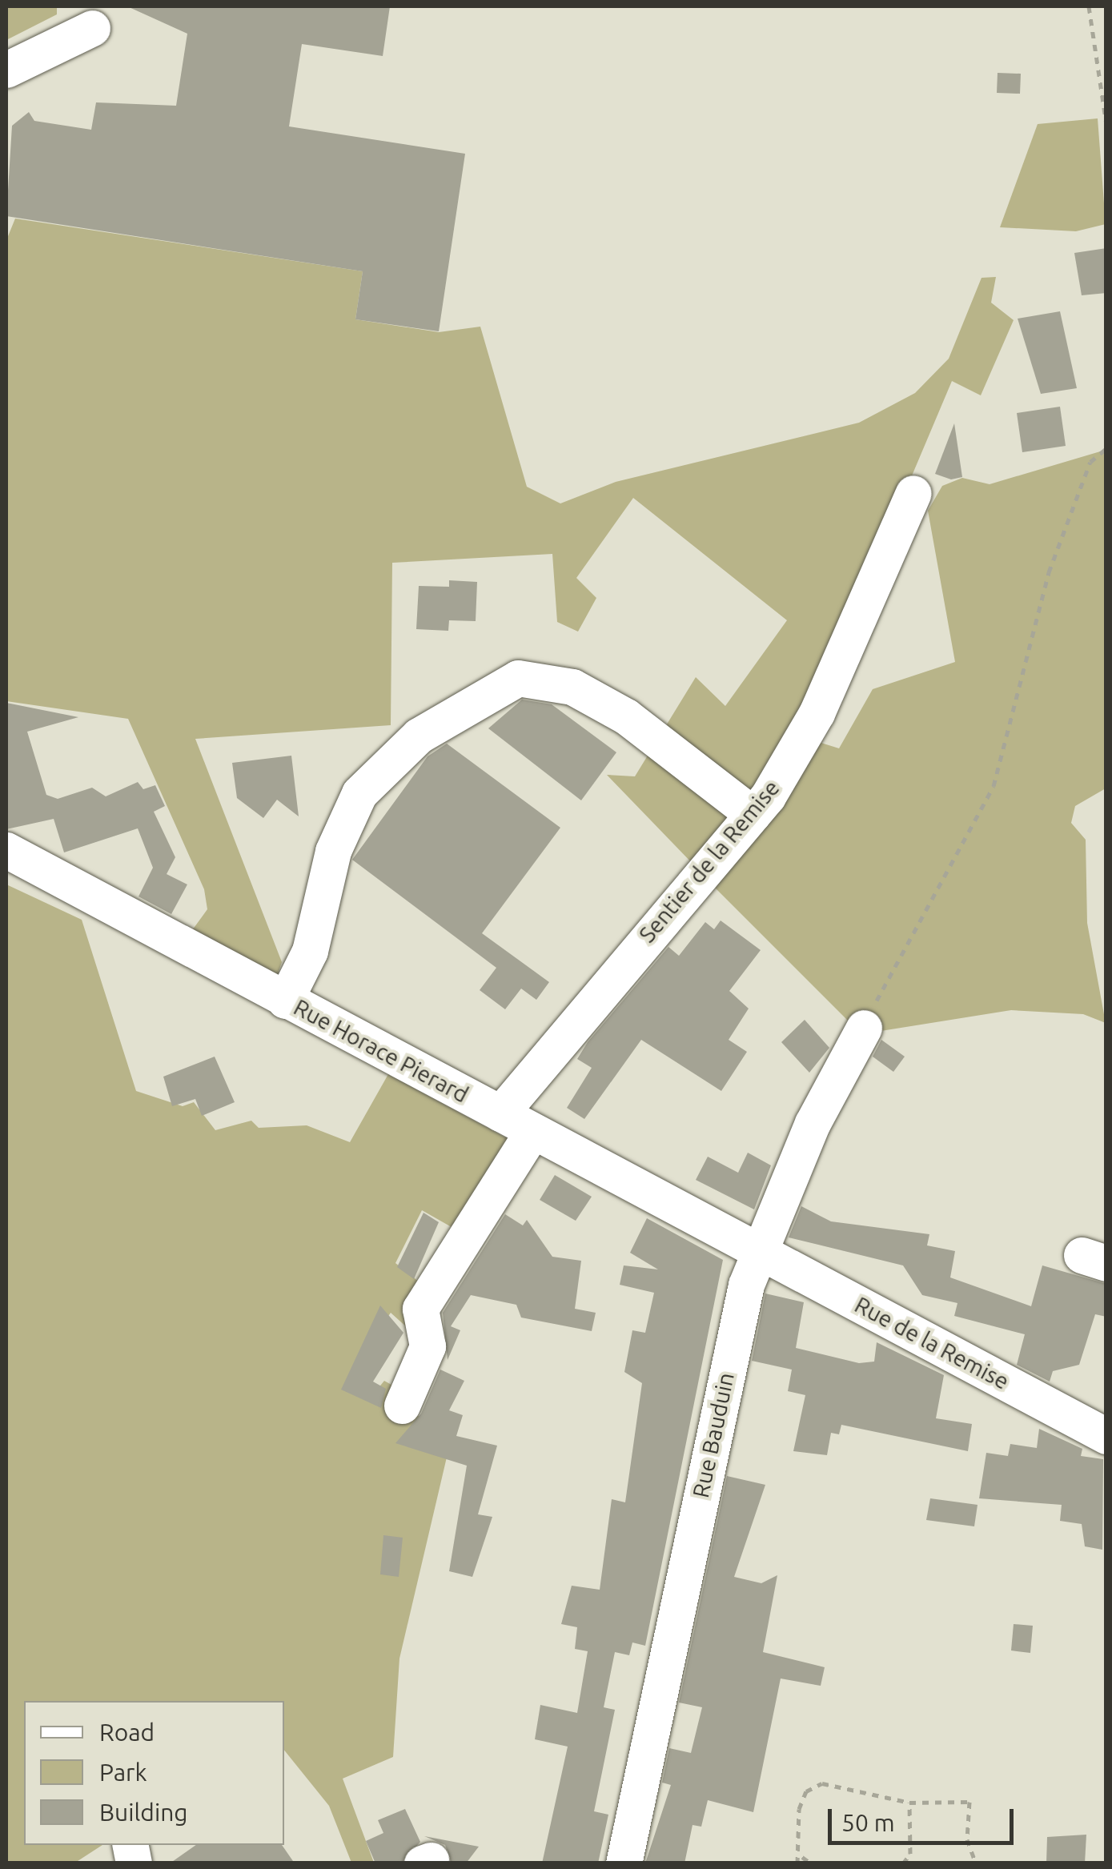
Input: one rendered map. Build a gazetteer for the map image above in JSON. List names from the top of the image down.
{
  "streets": {
    "street": [
      "Sentier de la Remise",
      "Rue Horace Pierard",
      "Rue de la Remise",
      "Rue Bauduin"
    ]
  },
  "crossings": [
    ["Sentier de la Remise", "Rue Horace Pierard"],
    ["Rue Horace Pierard", "Rue de la Remise"],
    ["Rue Horace Pierard", "Rue Bauduin"],
    ["Rue de la Remise", "Rue Bauduin"]
  ],
  "legend": ["Road", "Park", "Building"],
  "scale_bar": "50 m"
}
